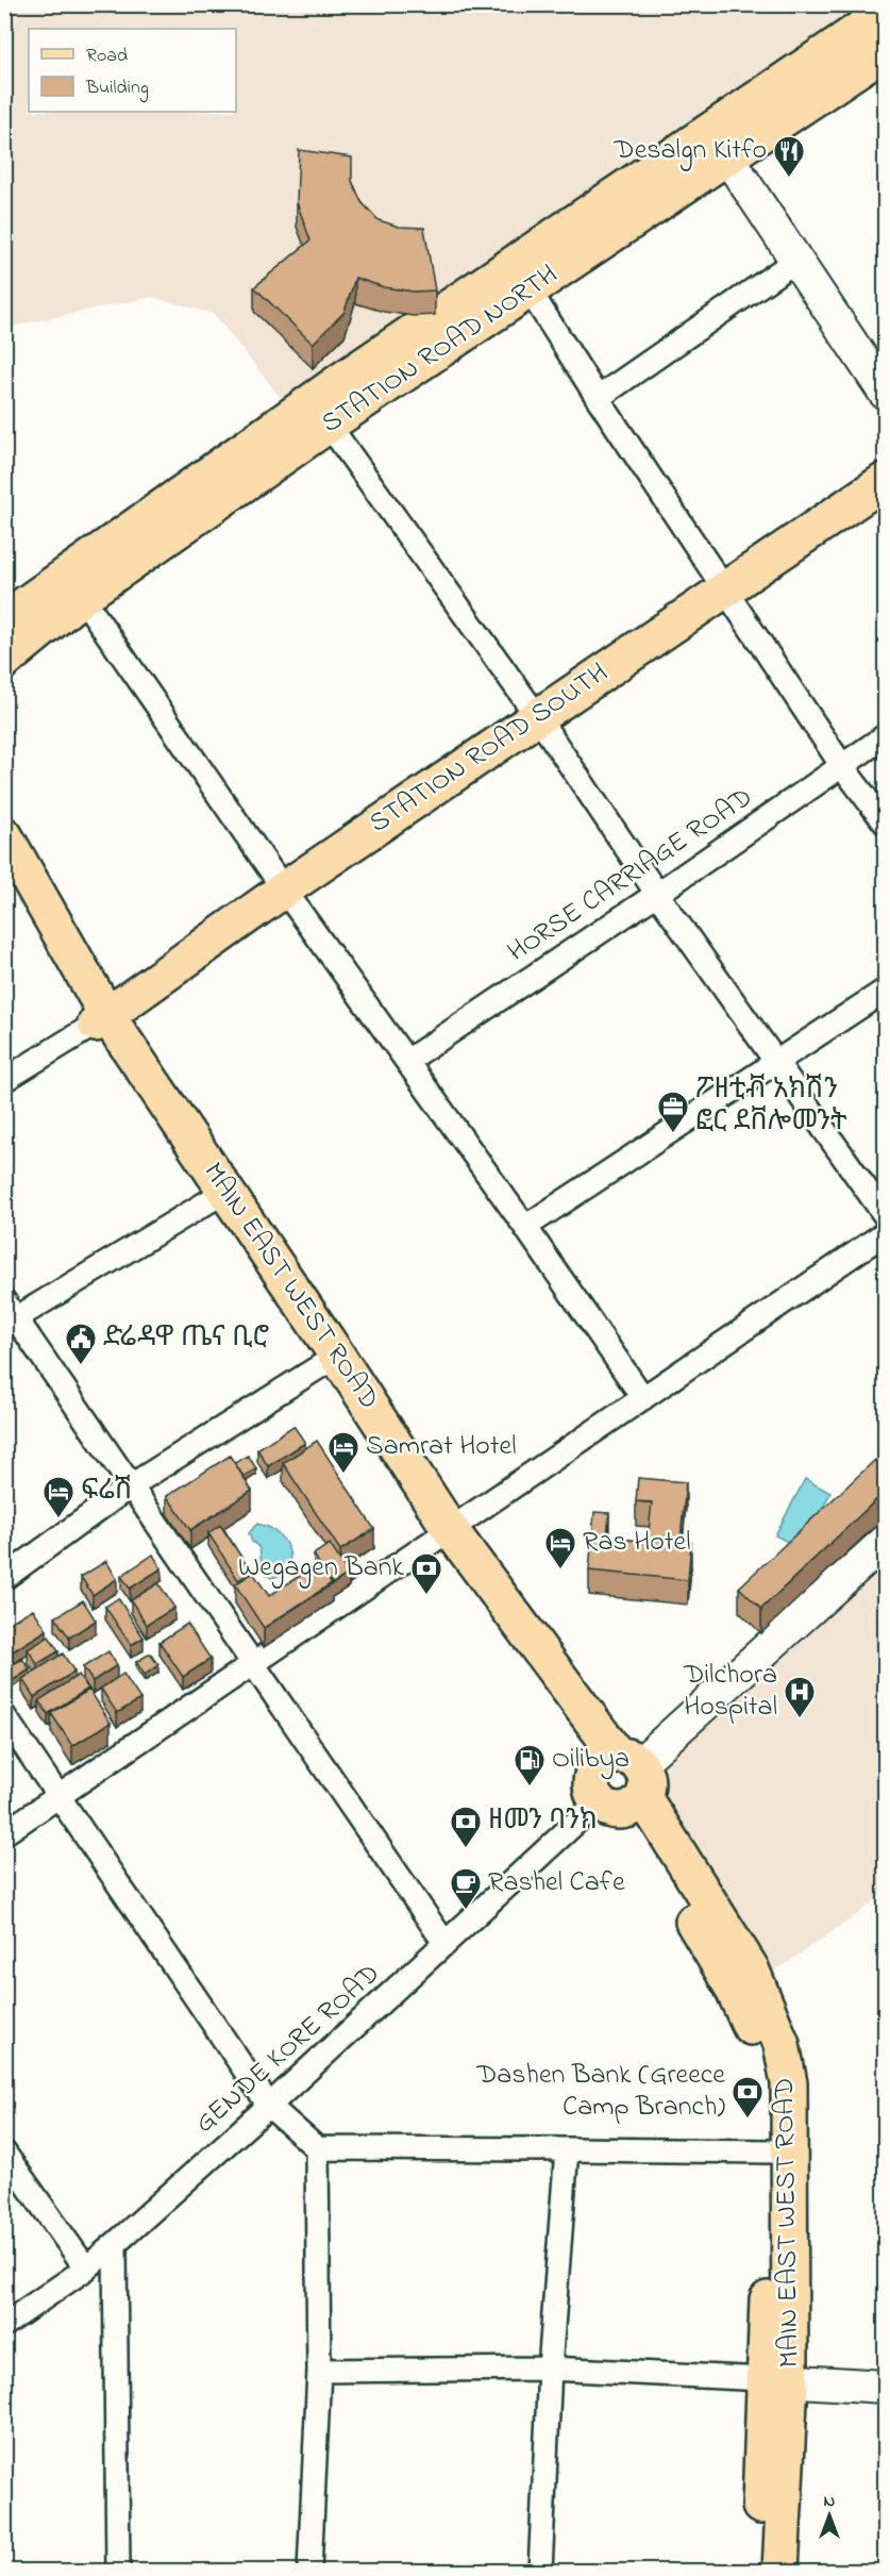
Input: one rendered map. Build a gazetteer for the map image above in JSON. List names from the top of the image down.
{
  "streets": {
    "main road": ["STATION ROAD NORTH", "STATION ROAD SOUTH", "MAIN EAST WEST ROAD"],
    "street": ["HORSE CARRIAGE ROAD", "GENDE KORE ROAD"]
  },
  "crossings": [
    ["STATION ROAD SOUTH", "MAIN EAST WEST ROAD"],
    ["MAIN EAST WEST ROAD", "GENDE KORE ROAD"]
  ],
  "places": {
    "restaurant": ["Desalgn Kitfo"],
    "office": ["ፖዘቲቭ አክሽን ፎር ደቨሎመንት"],
    "public building": ["ድሬዳዋ ጤና ቢሮ"],
    "hotel": ["Samrat Hotel", "ፍሬሽ", "Ras Hotel"],
    "bank": ["Wegagen Bank", "ዘመን ባንክ", "Dashen Bank (Greece Camp Branch)"],
    "hospital": ["Dilchora Hospital"],
    "fuel station": ["Oilibya"],
    "cafe": ["Rashel Cafe"]
  },
  "legend": ["Road", "Building"],
  "north": "top"
}
